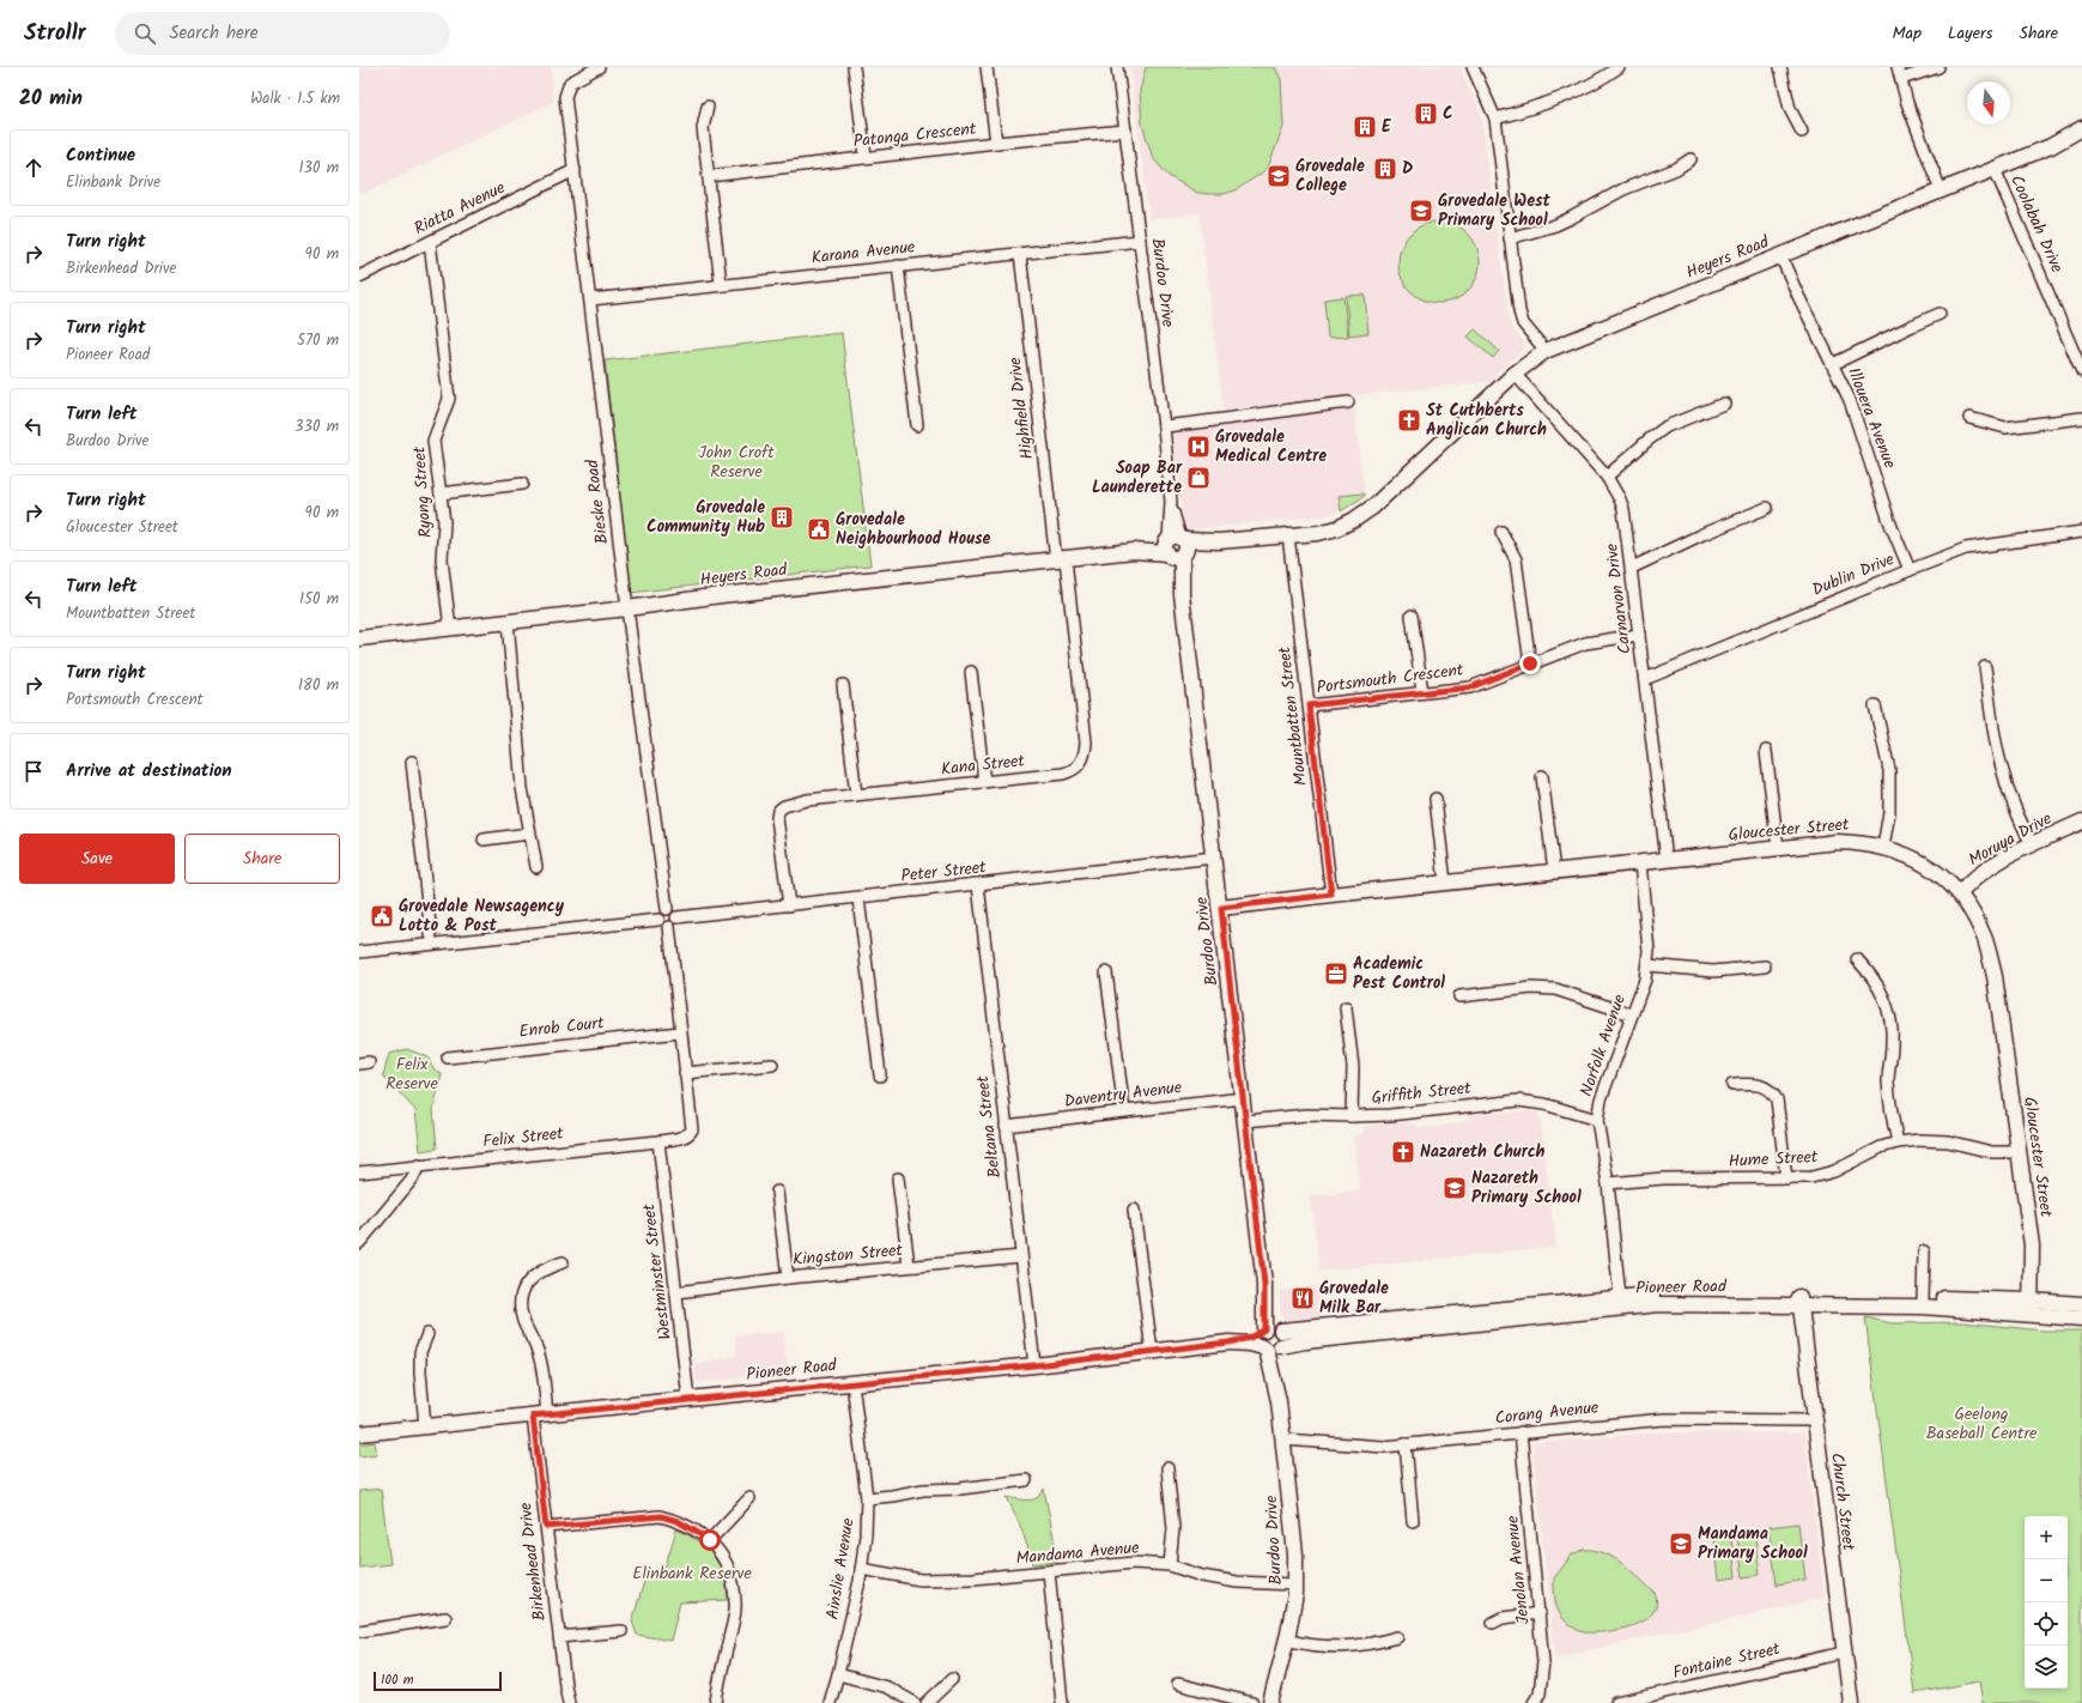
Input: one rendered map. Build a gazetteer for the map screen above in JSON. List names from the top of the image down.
{
  "streets": {
    "street": [
      "Patonga Crescent",
      "Riatta Avenue",
      "Coolabah Drive",
      "Karana Avenue",
      "Heyers Road",
      "Burdoo Drive",
      "Highfield Drive",
      "Illouera Avenue",
      "Ryong Street",
      "Bieske Road",
      "Dublin Drive",
      "Carnarvon Drive",
      "Portsmouth Crescent",
      "Mountbatten Street",
      "Kana Street",
      "Gloucester Street",
      "Moruya Drive",
      "Peter Street",
      "Enrob Court",
      "Norfolk Avenue",
      "Griffith Street",
      "Daventry Avenue",
      "Beltana Street",
      "Felix Street",
      "Hume Street",
      "Kingston Street",
      "Westminster Street",
      "Pioneer Road",
      "Corang Avenue",
      "Church Street",
      "Mandama Avenue",
      "Birkenhead Drive",
      "Ainslie Avenue",
      "Jenolan Avenue",
      "Fontaine Street"
    ]
  },
  "crossings": [
    ["Patonga Crescent", "Burdoo Drive"],
    ["Riatta Avenue", "Ryong Street"],
    ["Riatta Avenue", "Bieske Road"],
    ["Coolabah Drive", "Heyers Road"],
    ["Karana Avenue", "Burdoo Drive"],
    ["Karana Avenue", "Highfield Drive"],
    ["Karana Avenue", "Bieske Road"],
    ["Heyers Road", "Burdoo Drive"],
    ["Heyers Road", "Highfield Drive"],
    ["Heyers Road", "Illouera Avenue"],
    ["Heyers Road", "Ryong Street"],
    ["Heyers Road", "Bieske Road"],
    ["Heyers Road", "Carnarvon Drive"],
    ["Heyers Road", "Mountbatten Street"],
    ["Heyers Road", "Kana Street"],
    ["Burdoo Drive", "Gloucester Street"],
    ["Burdoo Drive", "Peter Street"],
    ["Burdoo Drive", "Griffith Street"],
    ["Burdoo Drive", "Daventry Avenue"],
    ["Burdoo Drive", "Pioneer Road"],
    ["Burdoo Drive", "Corang Avenue"],
    ["Burdoo Drive", "Mandama Avenue"],
    ["Highfield Drive", "Kana Street"],
    ["Illouera Avenue", "Dublin Drive"],
    ["Bieske Road", "Peter Street"],
    ["Dublin Drive", "Carnarvon Drive"],
    ["Carnarvon Drive", "Portsmouth Crescent"],
    ["Carnarvon Drive", "Gloucester Street"],
    ["Portsmouth Crescent", "Mountbatten Street"],
    ["Mountbatten Street", "Gloucester Street"],
    ["Kana Street", "Peter Street"],
    ["Gloucester Street", "Moruya Drive"],
    ["Gloucester Street", "Norfolk Avenue"],
    ["Gloucester Street", "Hume Street"],
    ["Gloucester Street", "Pioneer Road"],
    ["Peter Street", "Beltana Street"],
    ["Norfolk Avenue", "Griffith Street"],
    ["Norfolk Avenue", "Hume Street"],
    ["Norfolk Avenue", "Pioneer Road"],
    ["Daventry Avenue", "Beltana Street"],
    ["Beltana Street", "Kingston Street"],
    ["Beltana Street", "Pioneer Road"],
    ["Felix Street", "Westminster Street"],
    ["Kingston Street", "Westminster Street"],
    ["Westminster Street", "Pioneer Road"],
    ["Pioneer Road", "Church Street"],
    ["Pioneer Road", "Birkenhead Drive"],
    ["Pioneer Road", "Ainslie Avenue"],
    ["Corang Avenue", "Church Street"],
    ["Corang Avenue", "Jenolan Avenue"],
    ["Church Street", "Fontaine Street"],
    ["Mandama Avenue", "Ainslie Avenue"]
  ],
  "parks": [
    "John Croft Reserve",
    "Felix Reserve",
    "Geelong Baseball Centre",
    "Elinbank Reserve"
  ],
  "places": {
    "building": [
      "C",
      "E",
      "D",
      "Grovedale Community Hub"
    ],
    "school or university": [
      "Grovedale College",
      "Grovedale West Primary School",
      "Nazareth Primary School",
      "Mandama Primary School"
    ],
    "church": ["St Cuthberts Anglican Church", "Nazareth Church"],
    "hospital": ["Grovedale Medical Centre"],
    "shop": ["Soap Bar Launderette"],
    "public building": ["Grovedale Neighbourhood House", "Grovedale Newsagency Lotto & Post"],
    "office": ["Academic Pest Control"],
    "restaurant": ["Grovedale Milk Bar"]
  },
  "scale_bar": "100 m",
  "north": "bottom",
  "page": {
    "header": "Strollr",
    "search": "Search here",
    "nav": ["Map", "Layers", "Share"],
    "heading": ["20 min", "Walk · 1.5 km"],
    "list": [
      ["Continue", "Elinbank Drive", "130 m"],
      ["Turn right", "Birkenhead Drive", "90 m"],
      ["Turn right", "Pioneer Road", "570 m"],
      ["Turn left", "Burdoo Drive", "330 m"],
      ["Turn right", "Gloucester Street", "90 m"],
      ["Turn left", "Mountbatten Street", "150 m"],
      ["Turn right", "Portsmouth Crescent", "180 m"],
      "Arrive at destination"
    ],
    "buttons": ["Save", "Share"],
    "map_buttons": ["+", "−"],
    "scale": "100 m"
  }
}
